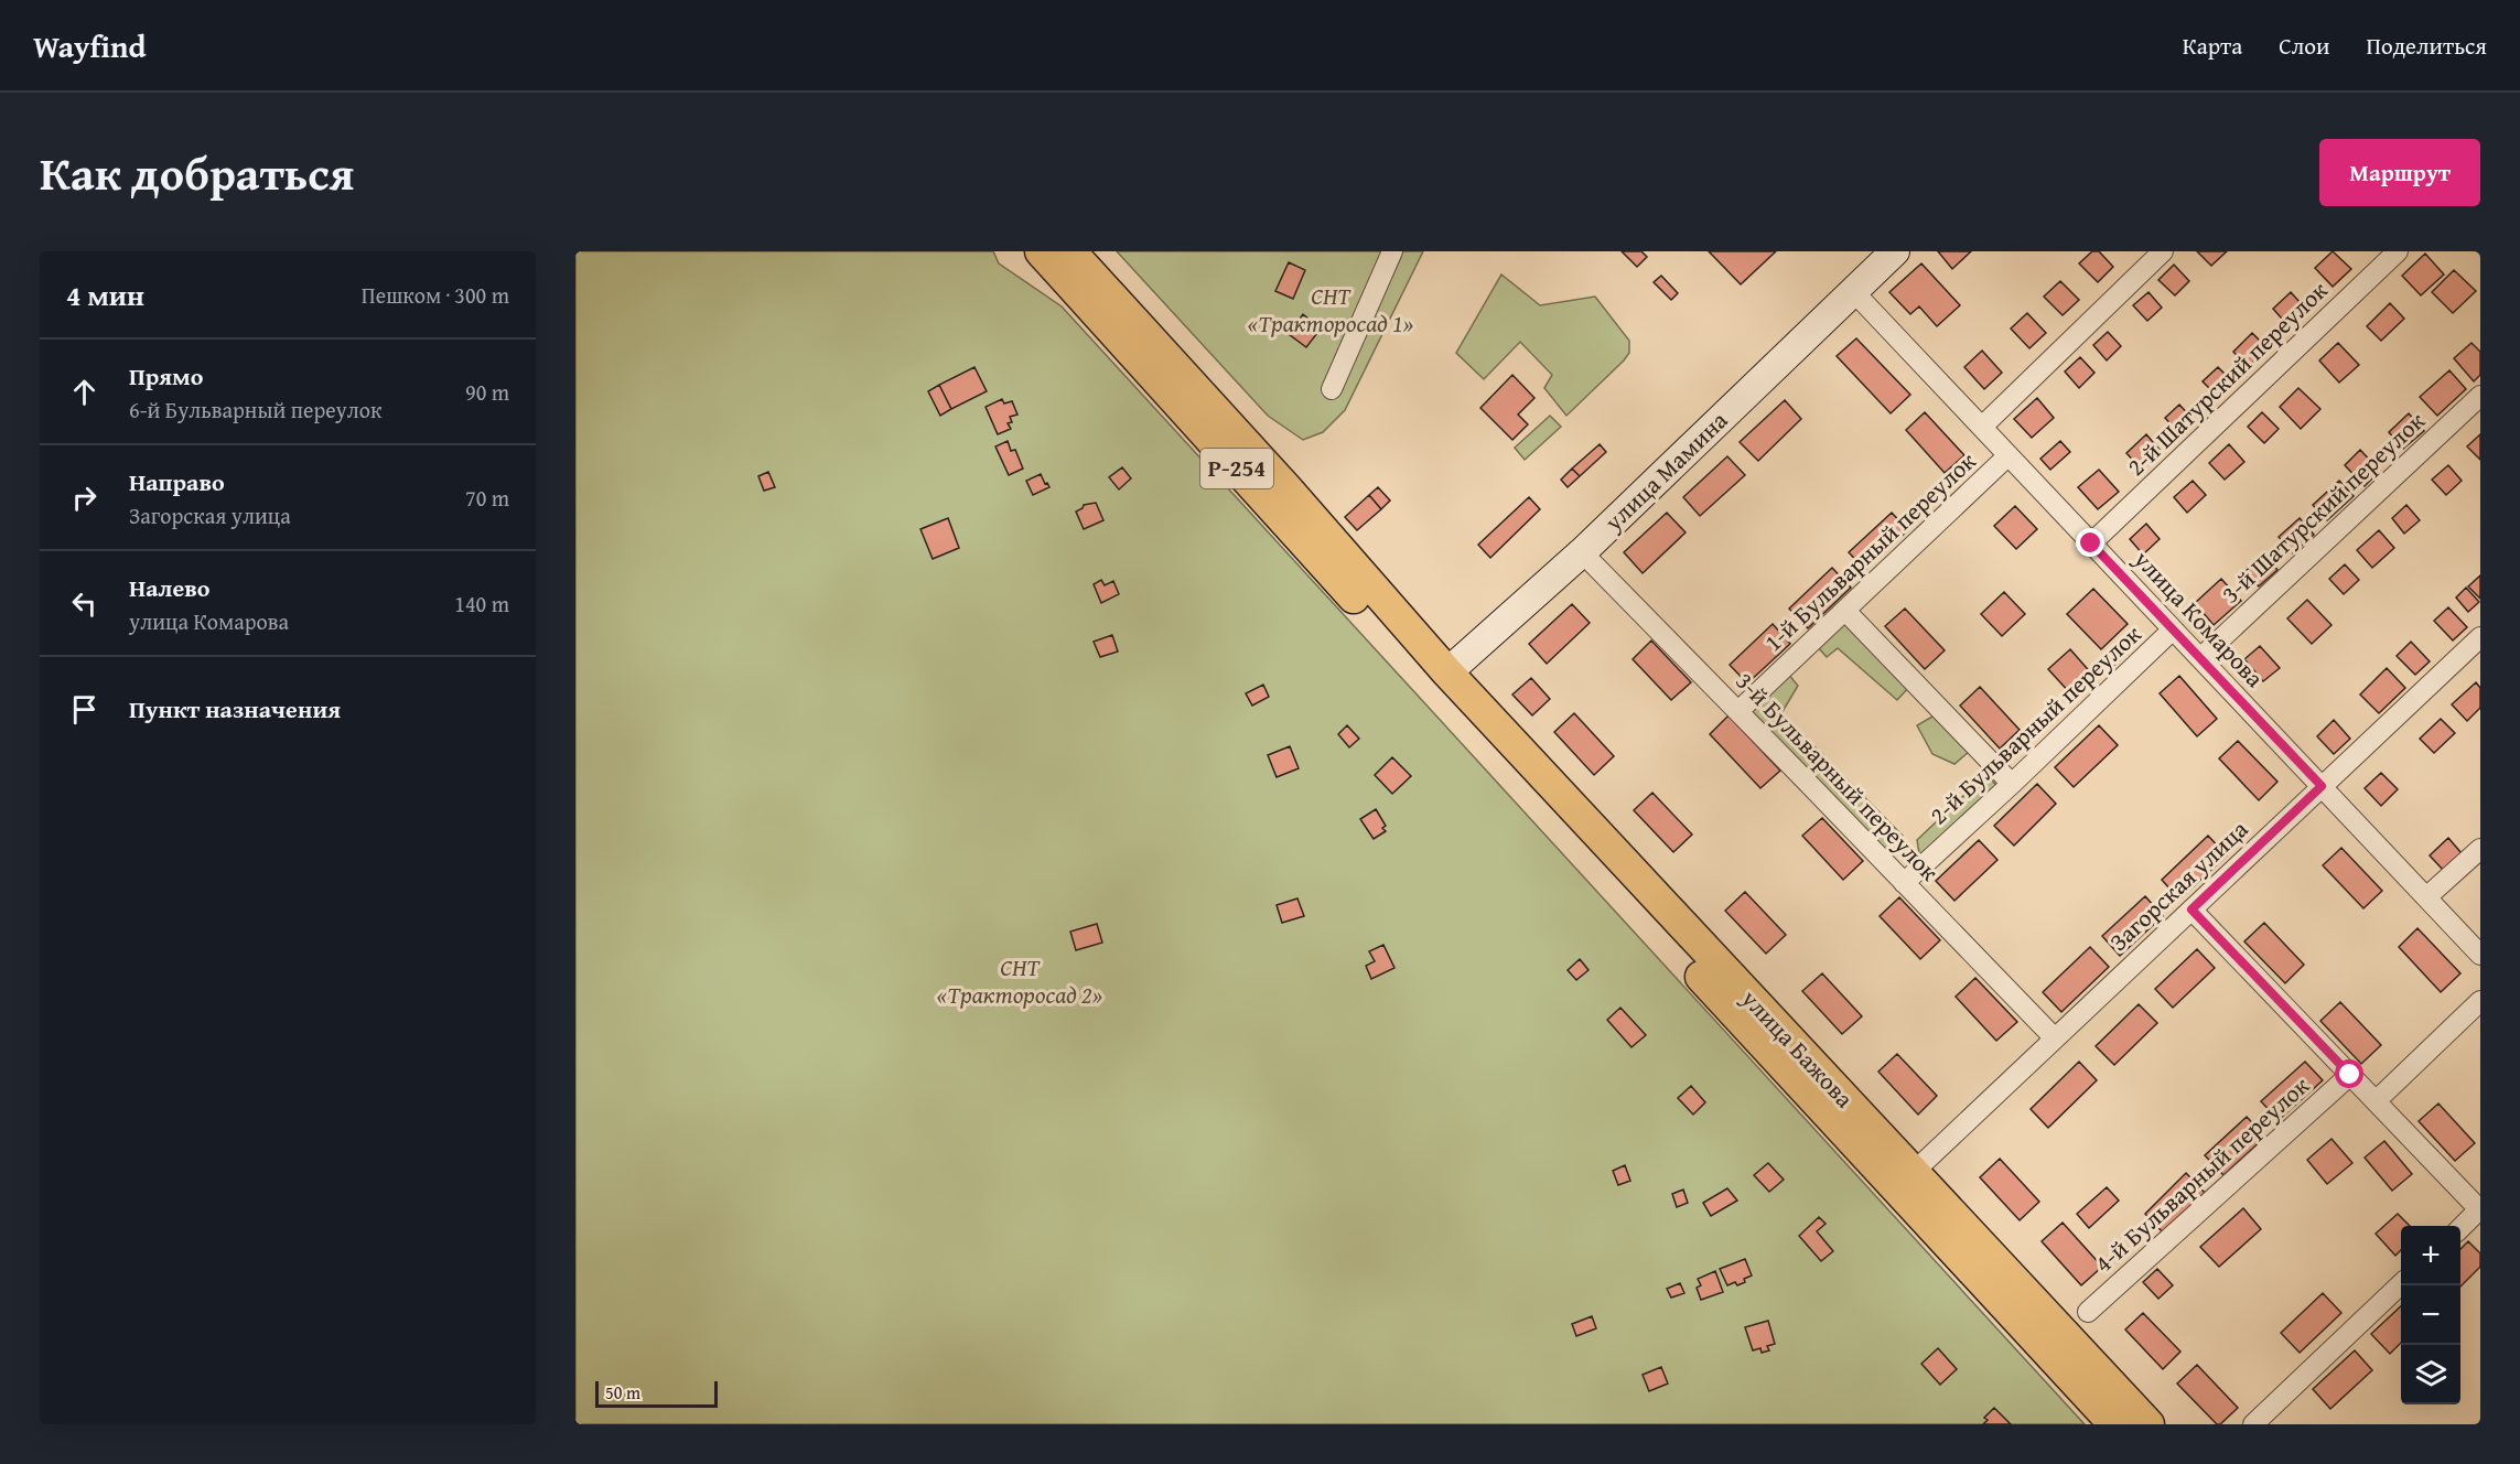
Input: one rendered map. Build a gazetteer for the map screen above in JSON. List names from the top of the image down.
{
  "streets": {
    "main road": ["Р-254", "улица Мамина", "улица Бажова"],
    "street": [
      "2-й Шатурский переулок",
      "3-й Шатурский переулок",
      "1-й Бульварный переулок",
      "улица Комарова",
      "2-й Бульварный переулок",
      "3-й Бульварный переулок",
      "Загорская улица",
      "4-й Бульварный переулок"
    ]
  },
  "crossings": [
    ["2-й Шатурский переулок", "улица Комарова"],
    ["Р-254", "улица Мамина"],
    ["Р-254", "улица Бажова"],
    ["улица Мамина", "улица Комарова"],
    ["улица Мамина", "3-й Бульварный переулок"],
    ["улица Мамина", "улица Бажова"],
    ["3-й Шатурский переулок", "улица Комарова"],
    ["1-й Бульварный переулок", "улица Комарова"],
    ["1-й Бульварный переулок", "3-й Бульварный переулок"],
    ["улица Комарова", "2-й Бульварный переулок"],
    ["улица Комарова", "Загорская улица"],
    ["2-й Бульварный переулок", "3-й Бульварный переулок"],
    ["3-й Бульварный переулок", "Загорская улица"],
    ["Загорская улица", "улица Бажова"]
  ],
  "parks": ["СНТ «Тракторосад 1»", "СНТ «Тракторосад 2»"],
  "scale_bar": "50 m",
  "page": {
    "header": "Wayfind",
    "nav": ["Карта", "Слои", "Поделиться"],
    "title": "Как добраться",
    "buttons": "Маршрут",
    "heading": ["4 мин", "Пешком · 300 m"],
    "list": [
      ["Прямо", "6-й Бульварный переулок", "90 m"],
      ["Направо", "Загорская улица", "70 m"],
      ["Налево", "улица Комарова", "140 m"],
      "Пункт назначения"
    ],
    "map_buttons": ["+", "−"],
    "scale": "50 m"
  }
}
